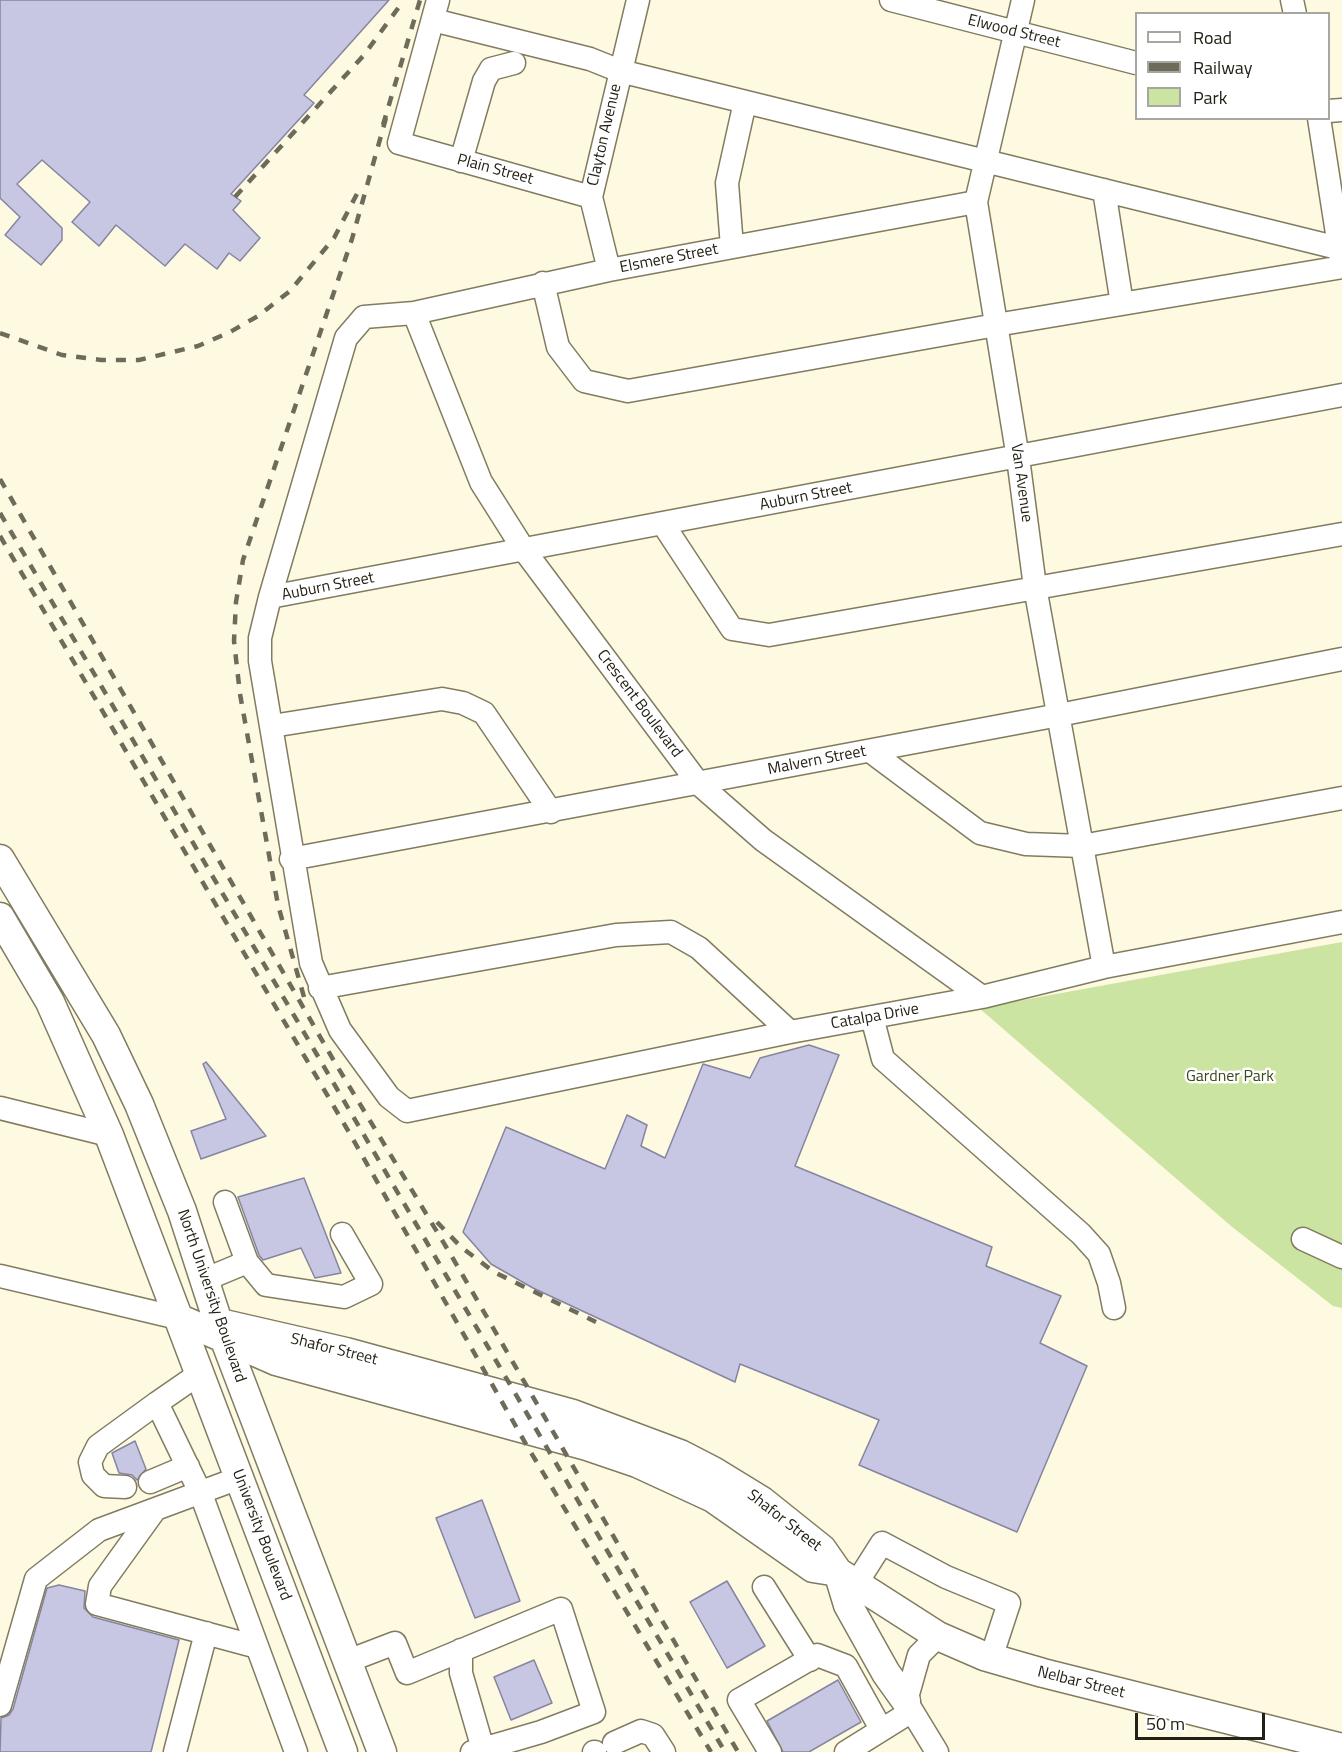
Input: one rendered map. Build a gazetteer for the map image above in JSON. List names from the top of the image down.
{
  "streets": {
    "main road": [
      "North University Boulevard",
      "Shafor Street",
      "University Boulevard",
      "Nelbar Street"
    ],
    "street": [
      "Elwood Street",
      "Clayton Avenue",
      "Plain Street",
      "Elsmere Street",
      "Van Avenue",
      "Auburn Street",
      "Crescent Boulevard",
      "Malvern Street",
      "Catalpa Drive"
    ]
  },
  "crossings": [
    ["Elwood Street", "Van Avenue"],
    ["Clayton Avenue", "Plain Street"],
    ["Clayton Avenue", "Elsmere Street"],
    ["Elsmere Street", "Van Avenue"],
    ["Elsmere Street", "Auburn Street"],
    ["Elsmere Street", "Crescent Boulevard"],
    ["Van Avenue", "Auburn Street"],
    ["Van Avenue", "Malvern Street"],
    ["Van Avenue", "Catalpa Drive"],
    ["Auburn Street", "Crescent Boulevard"],
    ["Crescent Boulevard", "Malvern Street"],
    ["Crescent Boulevard", "Catalpa Drive"],
    ["North University Boulevard", "Shafor Street"],
    ["Shafor Street", "University Boulevard"],
    ["Shafor Street", "Nelbar Street"]
  ],
  "parks": ["Gardner Park"],
  "legend": ["Road", "Railway", "Park"],
  "scale_bar": "50 m"
}
